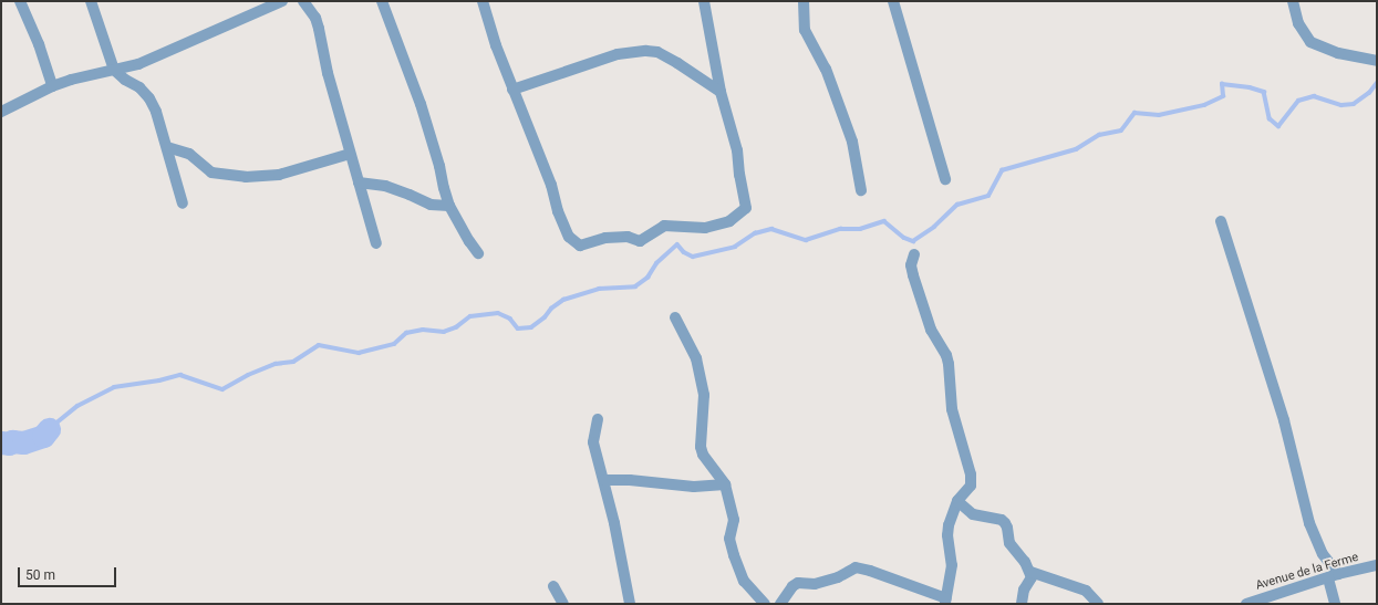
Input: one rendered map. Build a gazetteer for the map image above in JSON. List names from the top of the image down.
{
  "streets": {
    "street": ["Avenue de la Ferme"]
  },
  "scale_bar": "50 m"
}
